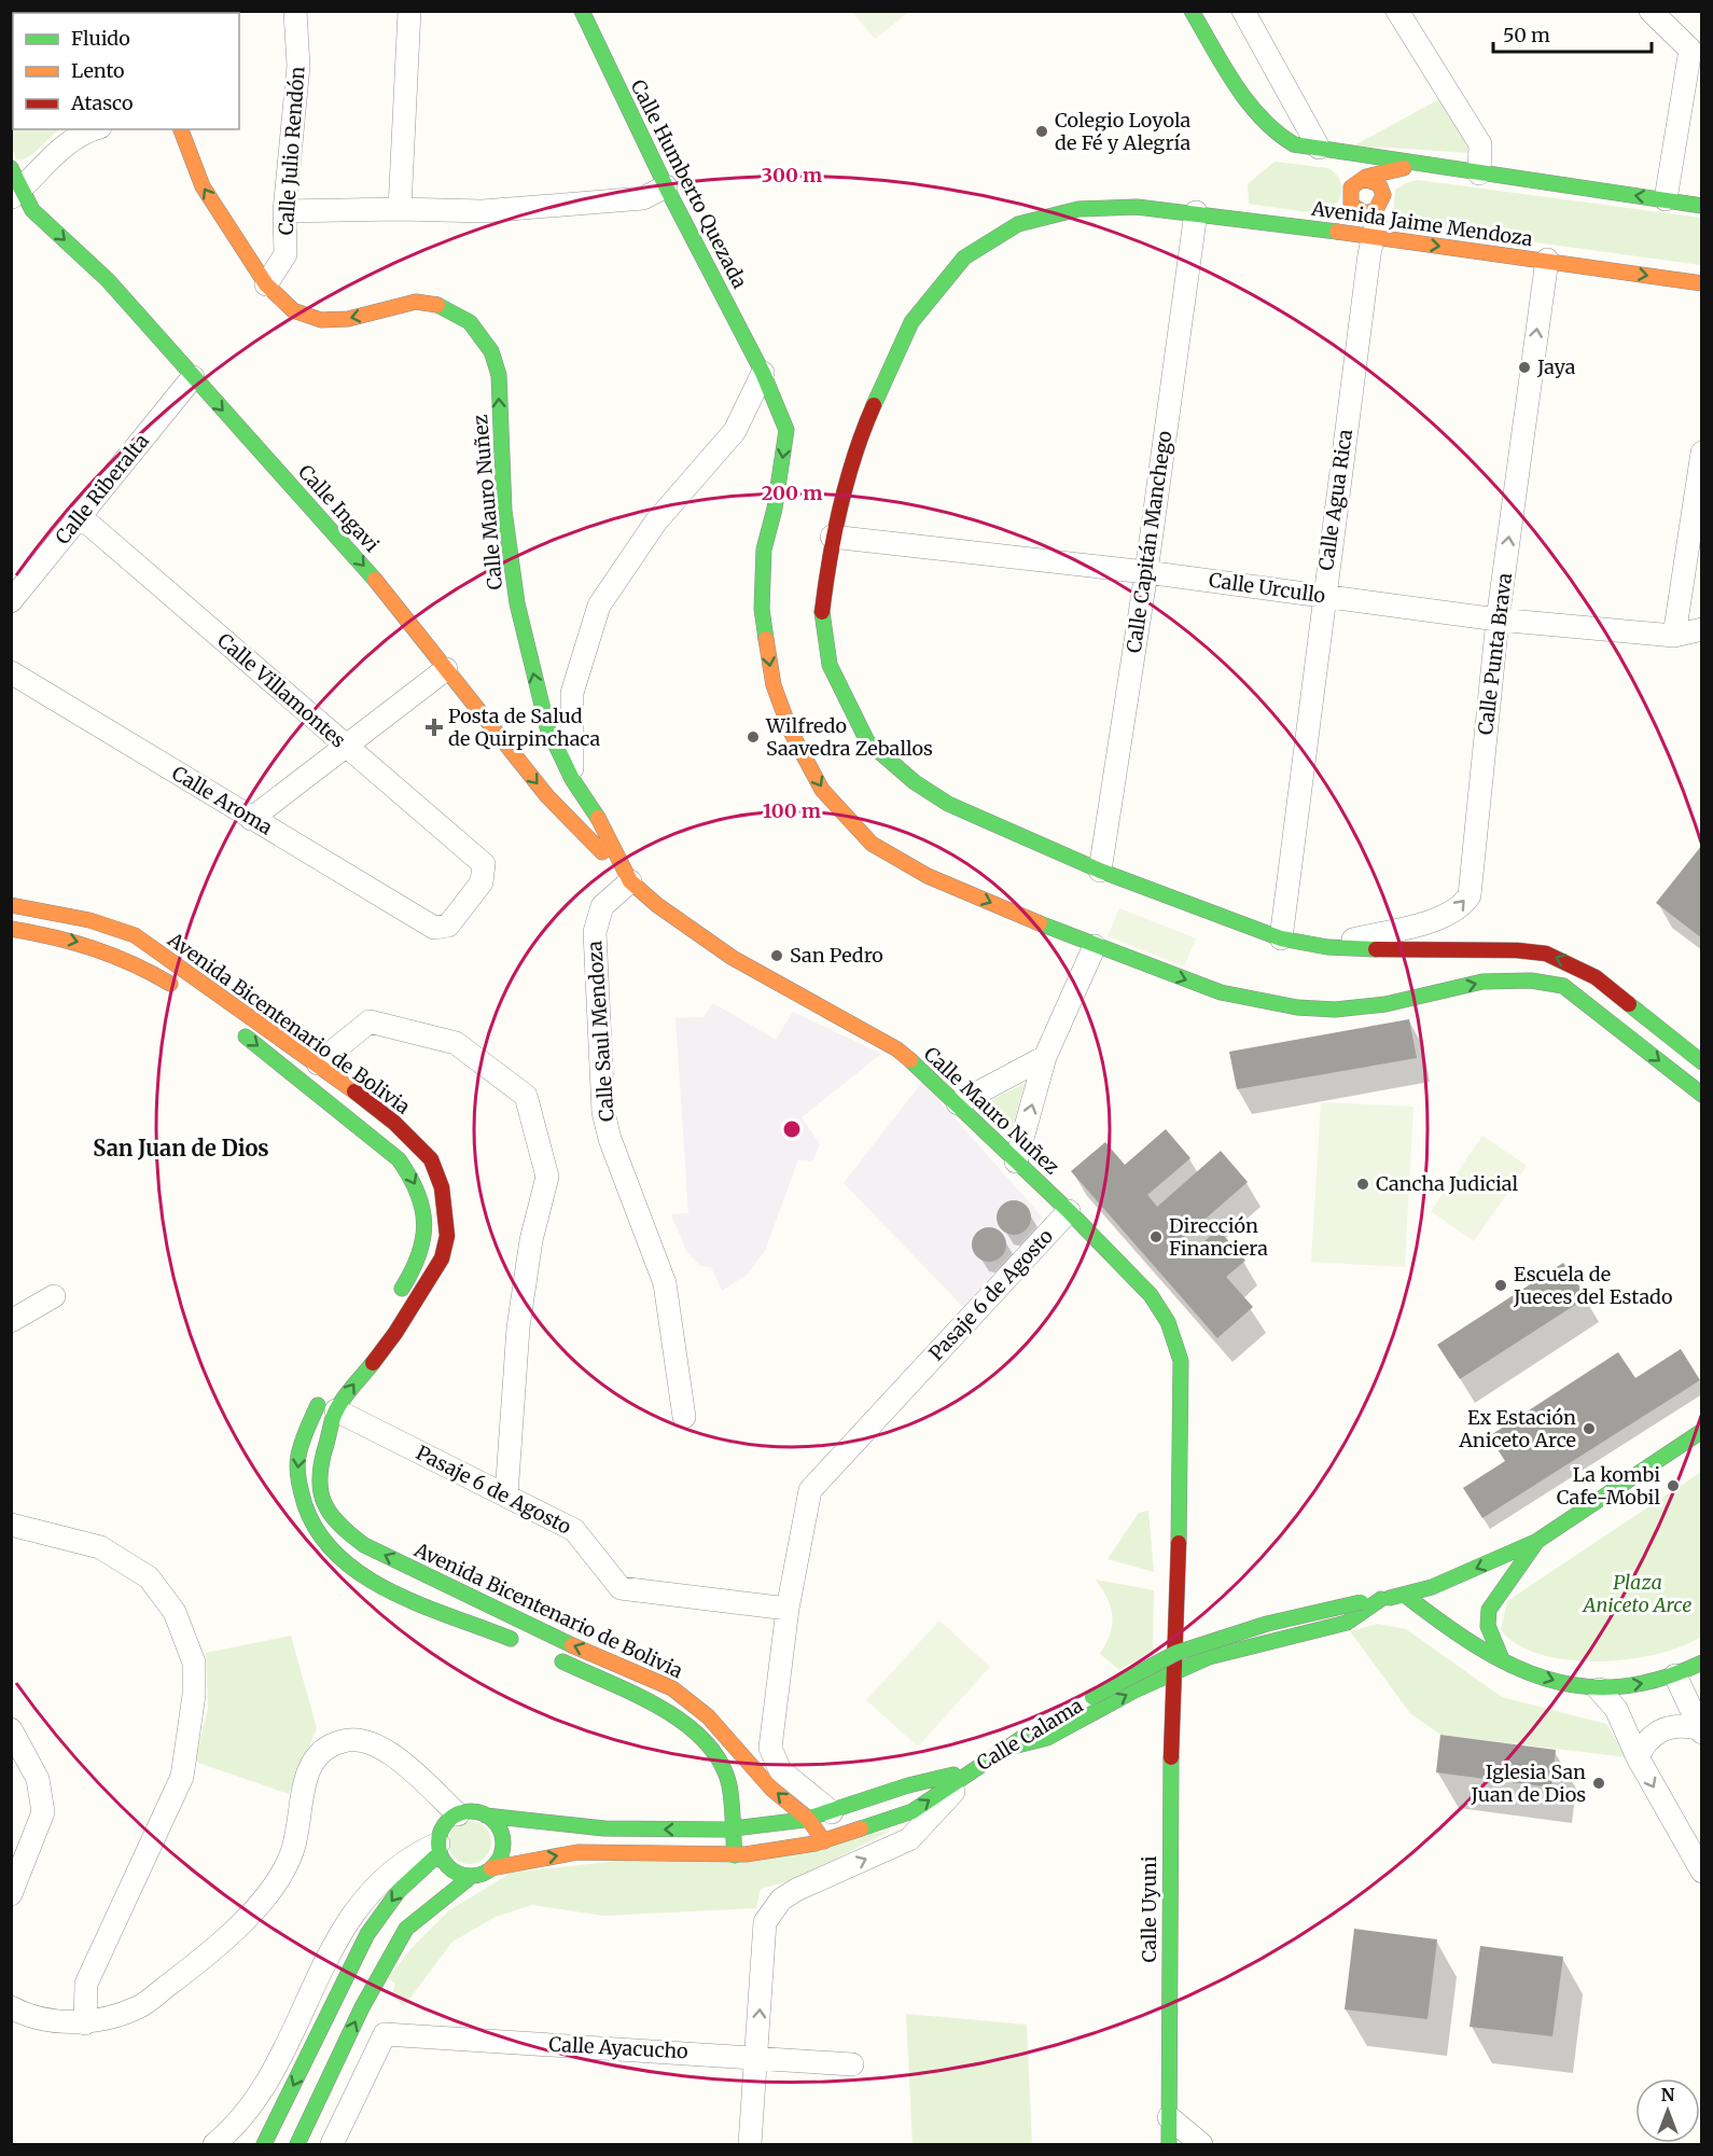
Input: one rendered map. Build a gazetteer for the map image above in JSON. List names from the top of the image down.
{
  "streets": {
    "main road": [
      "Calle Humberto Quezada",
      "Avenida Jaime Mendoza",
      "Calle Mauro Nuñez",
      "Calle Ingavi",
      "Avenida Bicentenario de Bolivia",
      "Calle Calama",
      "Calle Uyuni"
    ],
    "street": [
      "Calle Julio Rendón",
      "Calle Riberalta",
      "Calle Agua Rica",
      "Calle Capitán Manchego",
      "Calle Urcullo",
      "Calle Punta Brava",
      "Calle Villamontes",
      "Calle Aroma",
      "Calle Saul Mendoza",
      "Pasaje 6 de Agosto",
      "Calle Ayacucho"
    ]
  },
  "crossings": [
    ["Calle Julio Rendón", "Calle Mauro Nuñez"],
    ["Avenida Jaime Mendoza", "Calle Agua Rica"],
    ["Avenida Jaime Mendoza", "Calle Capitán Manchego"],
    ["Avenida Jaime Mendoza", "Calle Urcullo"],
    ["Avenida Jaime Mendoza", "Calle Punta Brava"],
    ["Calle Riberalta", "Calle Ingavi"],
    ["Calle Riberalta", "Calle Villamontes"],
    ["Calle Agua Rica", "Calle Urcullo"],
    ["Calle Mauro Nuñez", "Calle Ingavi"],
    ["Calle Mauro Nuñez", "Calle Saul Mendoza"],
    ["Calle Mauro Nuñez", "Pasaje 6 de Agosto"],
    ["Calle Mauro Nuñez", "Calle Uyuni"],
    ["Calle Ingavi", "Calle Saul Mendoza"],
    ["Calle Capitán Manchego", "Calle Urcullo"],
    ["Calle Urcullo", "Calle Punta Brava"],
    ["Calle Villamontes", "Calle Aroma"],
    ["Avenida Bicentenario de Bolivia", "Pasaje 6 de Agosto"],
    ["Calle Calama", "Calle Ayacucho"]
  ],
  "one_way": [
    "Calle Humberto Quezada",
    "Calle Mauro Nuñez",
    "Calle Ingavi",
    "Calle Punta Brava",
    "Calle Calama"
  ],
  "districts": ["San Juan de Dios"],
  "parks": ["Plaza Aniceto Arce"],
  "places": {
    "other": [
      "Colegio Loyola de Fé y Alegría",
      "Jaya",
      "Wilfredo Saavedra Zeballos",
      "San Pedro",
      "Cancha Judicial",
      "Dirección Financiera",
      "Escuela de Jueces del Estado",
      "Ex Estación Aniceto Arce",
      "La kombi Cafe-Mobil",
      "Iglesia San Juan de Dios"
    ],
    "health": ["Posta de Salud de Quirpinchaca"]
  },
  "legend": ["Fluido", "Lento", "Atasco"],
  "scale_bar": "50 m",
  "north": "top",
  "rings": ["300 m", "200 m", "100 m"]
}
